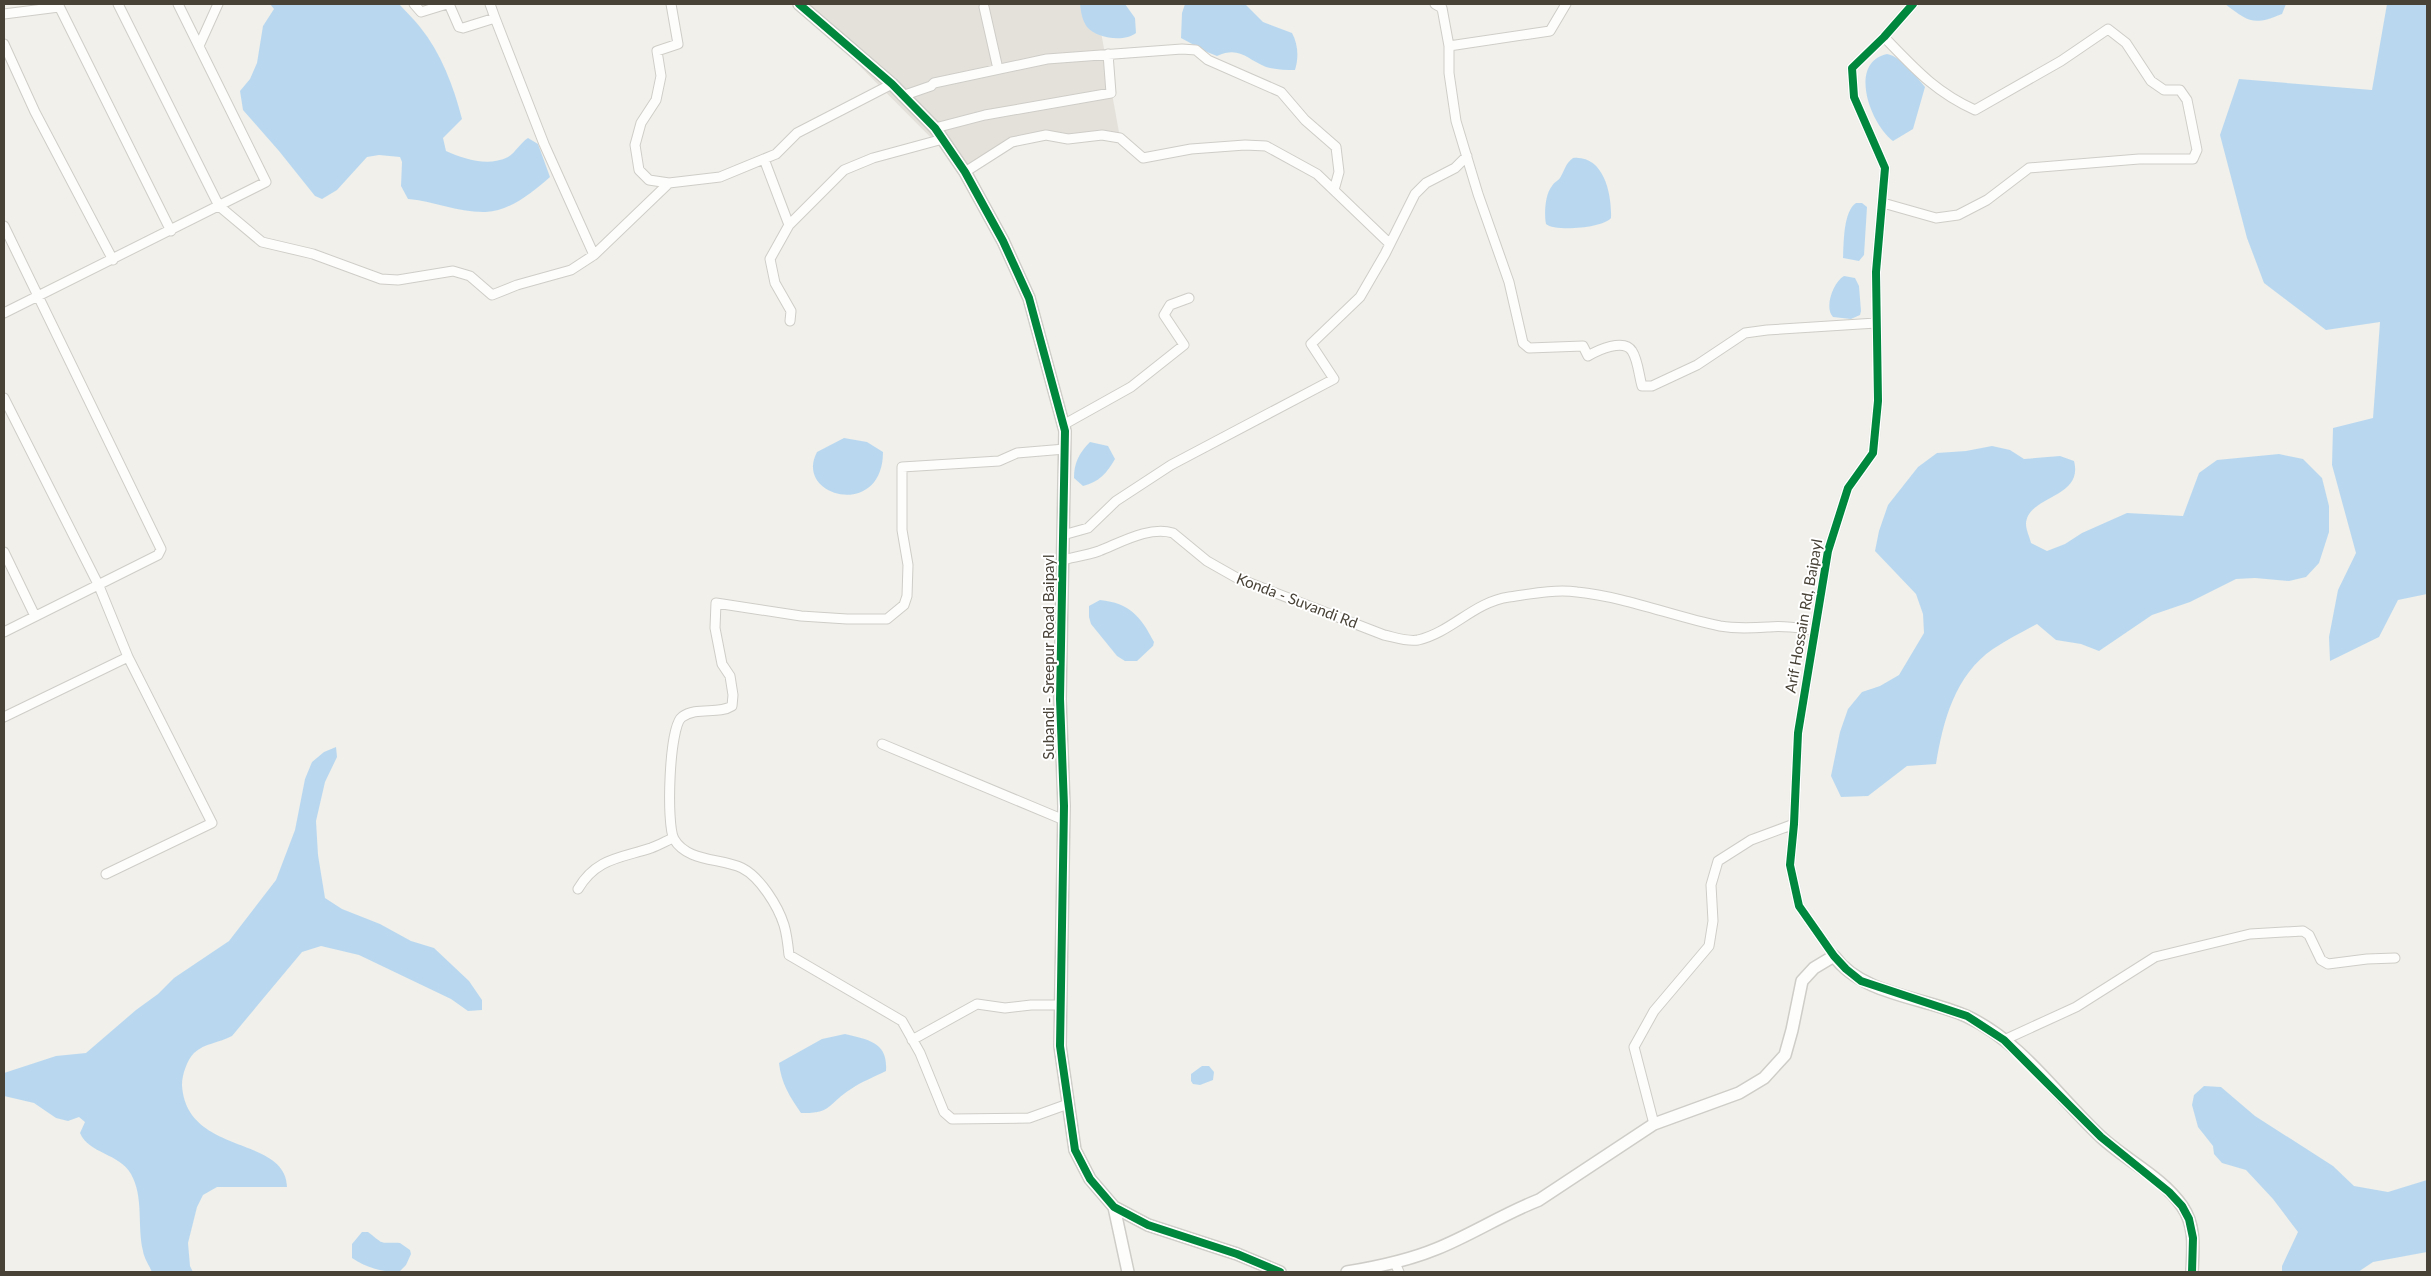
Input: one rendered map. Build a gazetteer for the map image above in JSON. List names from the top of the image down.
{
  "streets": {
    "street": ["Konda - Suvandi Rd", "Arif Hossain Rd, Baipayl", "Subandi - Sreepur Road Baipayl"]
  },
  "crossings": [
    ["Konda - Suvandi Rd", "Arif Hossain Rd, Baipayl"],
    ["Konda - Suvandi Rd", "Subandi - Sreepur Road Baipayl"]
  ]
}
